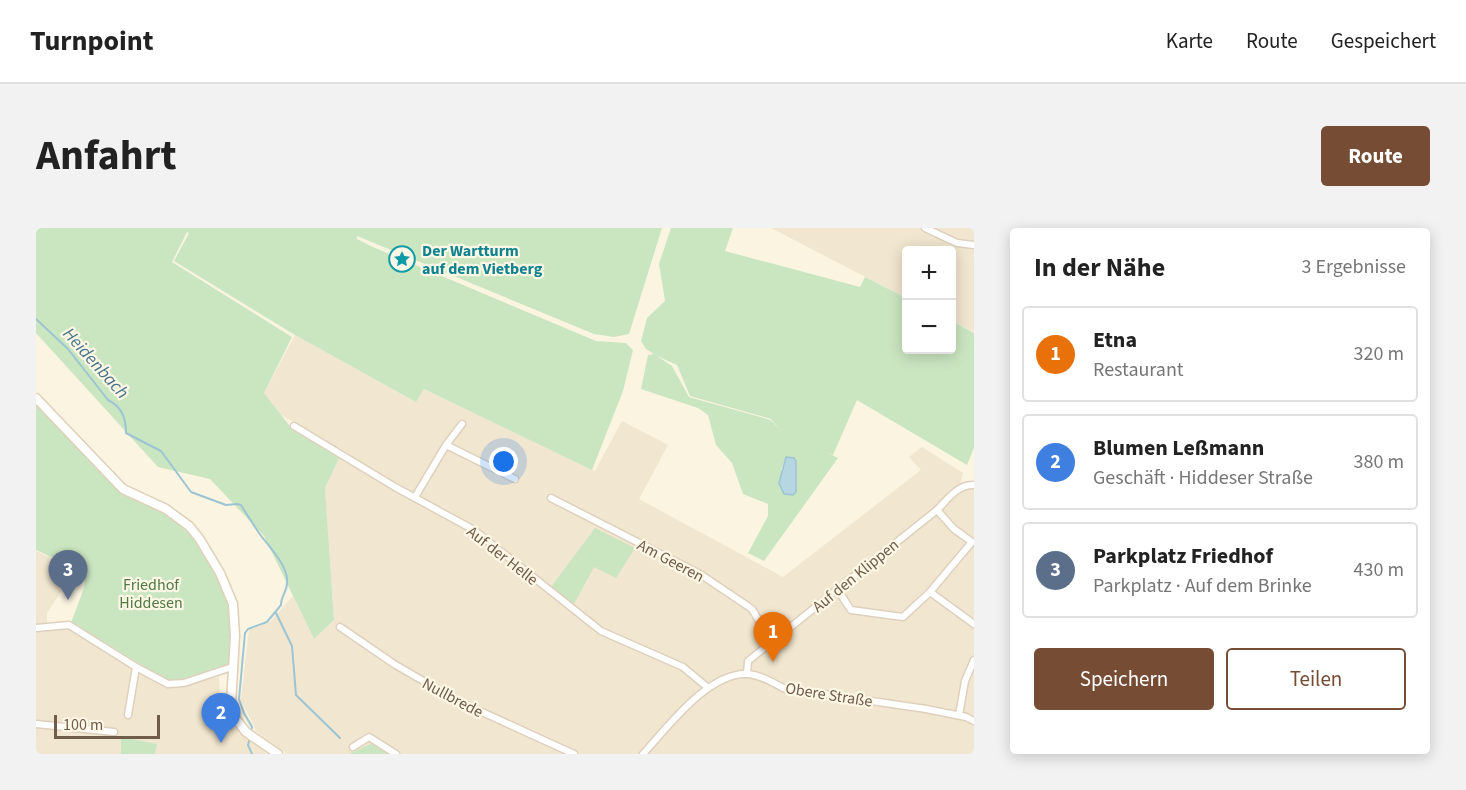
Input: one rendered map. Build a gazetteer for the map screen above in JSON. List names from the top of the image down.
{
  "streets": {
    "street": [
      "Auf der Helle",
      "Am Geeren",
      "Auf den Klippen",
      "Obere Straße",
      "Nullbrede"
    ]
  },
  "crossings": [
    ["Am Geeren", "Auf den Klippen"],
    ["Auf den Klippen", "Obere Straße"]
  ],
  "water": ["Heidenbach"],
  "parks": ["Friedhof Hiddesen"],
  "places": {
    "place": ["Der Wartturm auf dem Vietberg"]
  },
  "scale_bar": "100 m",
  "page": {
    "header": "Turnpoint",
    "nav": ["Karte", "Route", "Gespeichert"],
    "title": "Anfahrt",
    "buttons": [
      "Route",
      ["Speichern", "Teilen"]
    ],
    "heading": ["In der Nähe", "3 Ergebnisse"],
    "map_buttons": ["+", "−"],
    "list": [
      {
        "mark": "1",
        "name": "Etna",
        "note": "Restaurant",
        "value": "320 m"
      },
      {
        "mark": "2",
        "name": "Blumen Leßmann",
        "note": "Geschäft · Hiddeser Straße",
        "value": "380 m"
      },
      {
        "mark": "3",
        "name": "Parkplatz Friedhof",
        "note": "Parkplatz · Auf dem Brinke",
        "value": "430 m"
      }
    ],
    "pins": ["3", "1", "2"],
    "scale": "100 m"
  }
}
